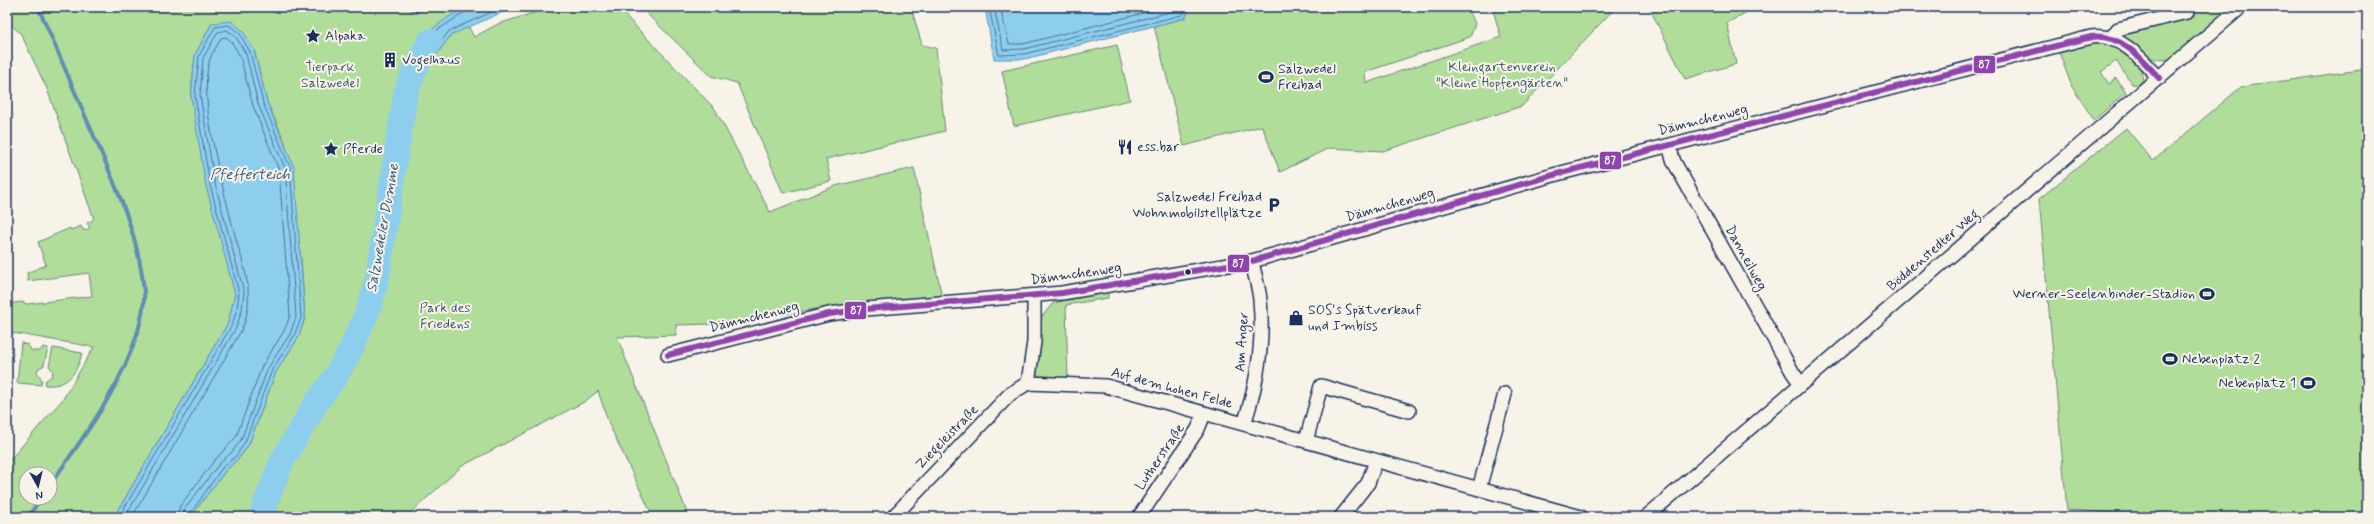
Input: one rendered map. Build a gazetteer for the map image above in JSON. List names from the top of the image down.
{
  "streets": {
    "street": [
      "Dämmchenweg",
      "Böddenstedter Weg",
      "Danneilweg",
      "Am Anger",
      "Auf dem hohen Felde",
      "Ziegeleistraße",
      "Lutherstraße"
    ]
  },
  "crossings": [
    ["Dämmchenweg", "Danneilweg"],
    ["Dämmchenweg", "Am Anger"],
    ["Böddenstedter Weg", "Danneilweg"],
    ["Am Anger", "Auf dem hohen Felde"],
    ["Auf dem hohen Felde", "Ziegeleistraße"],
    ["Auf dem hohen Felde", "Lutherstraße"]
  ],
  "water": ["Pfefferteich", "Salzwedeler Dumme"],
  "parks": ["Tierpark Salzwedel", "Kleingartenverein \"Kleine Hopfengärten\"", "Park des Friedens"],
  "places": {
    "place": ["Alpaka", "Pferde"],
    "building": ["Vogelhaus"],
    "sports": [
      "Salzwedel Freibad",
      "Werner-Seelenbinder-Stadion",
      "Nebenplatz 2",
      "Nebenplatz 1"
    ],
    "restaurant": ["ess.bar"],
    "parking": ["Salzwedel Freibad Wohnmobilstellplätze"],
    "shop": ["SOS's Spätverkauf und Imbiss"]
  },
  "lines": ["transit line 87"],
  "north": "bottom"
}
